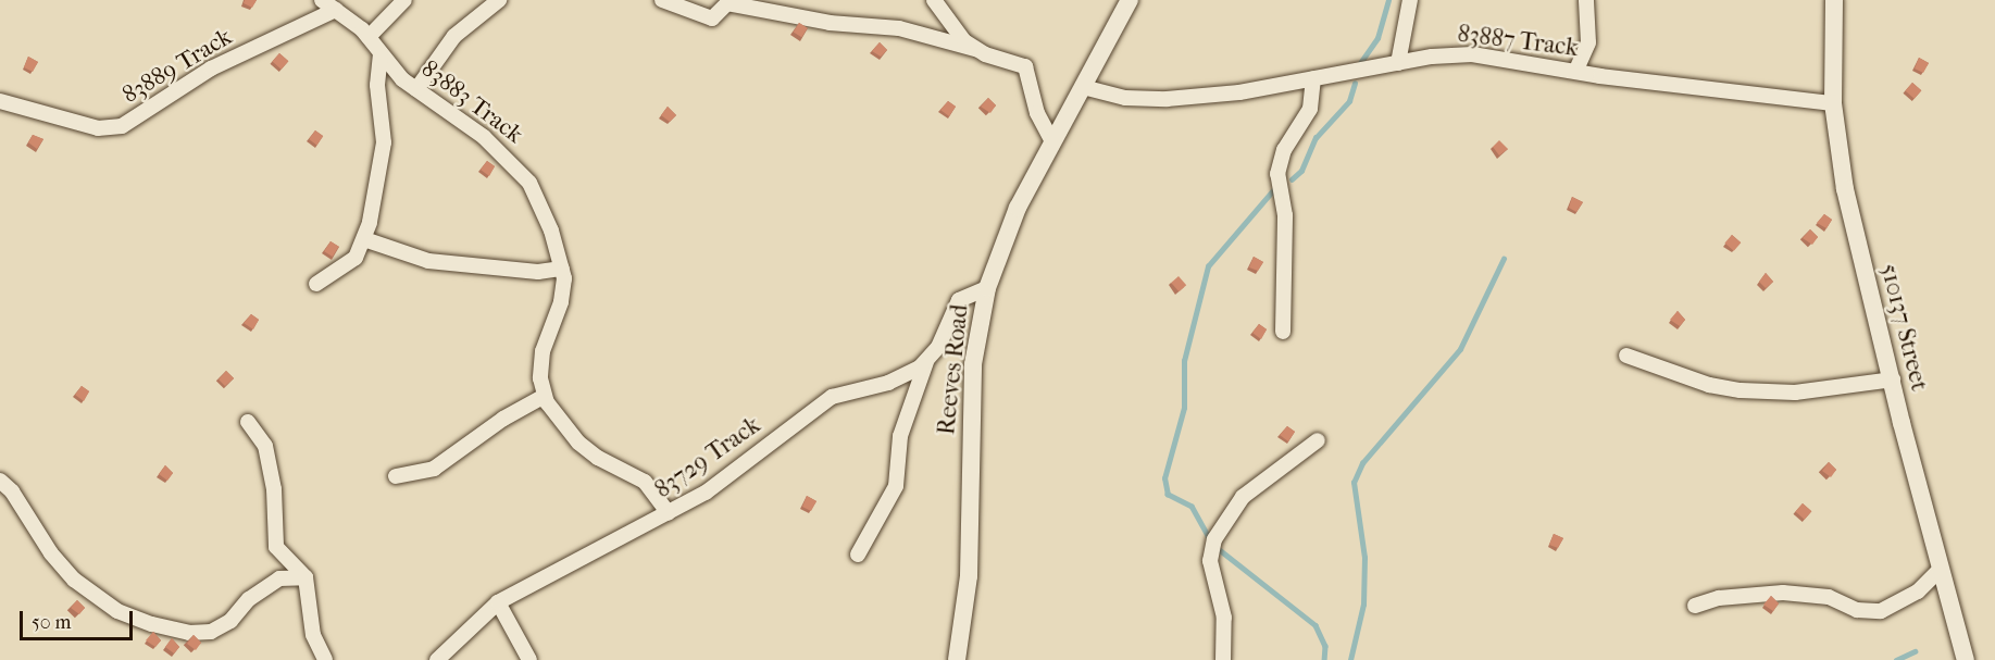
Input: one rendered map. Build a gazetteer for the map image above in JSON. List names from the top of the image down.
{
  "streets": {
    "street": [
      "83887 Track",
      "83889 Track",
      "83883 Track",
      "510137 Street",
      "Reeves Road",
      "83729 Track"
    ]
  },
  "crossings": [
    ["83887 Track", "510137 Street"],
    ["83887 Track", "Reeves Road"],
    ["83889 Track", "83883 Track"],
    ["83883 Track", "83729 Track"],
    ["Reeves Road", "83729 Track"]
  ],
  "scale_bar": "50 m"
}
